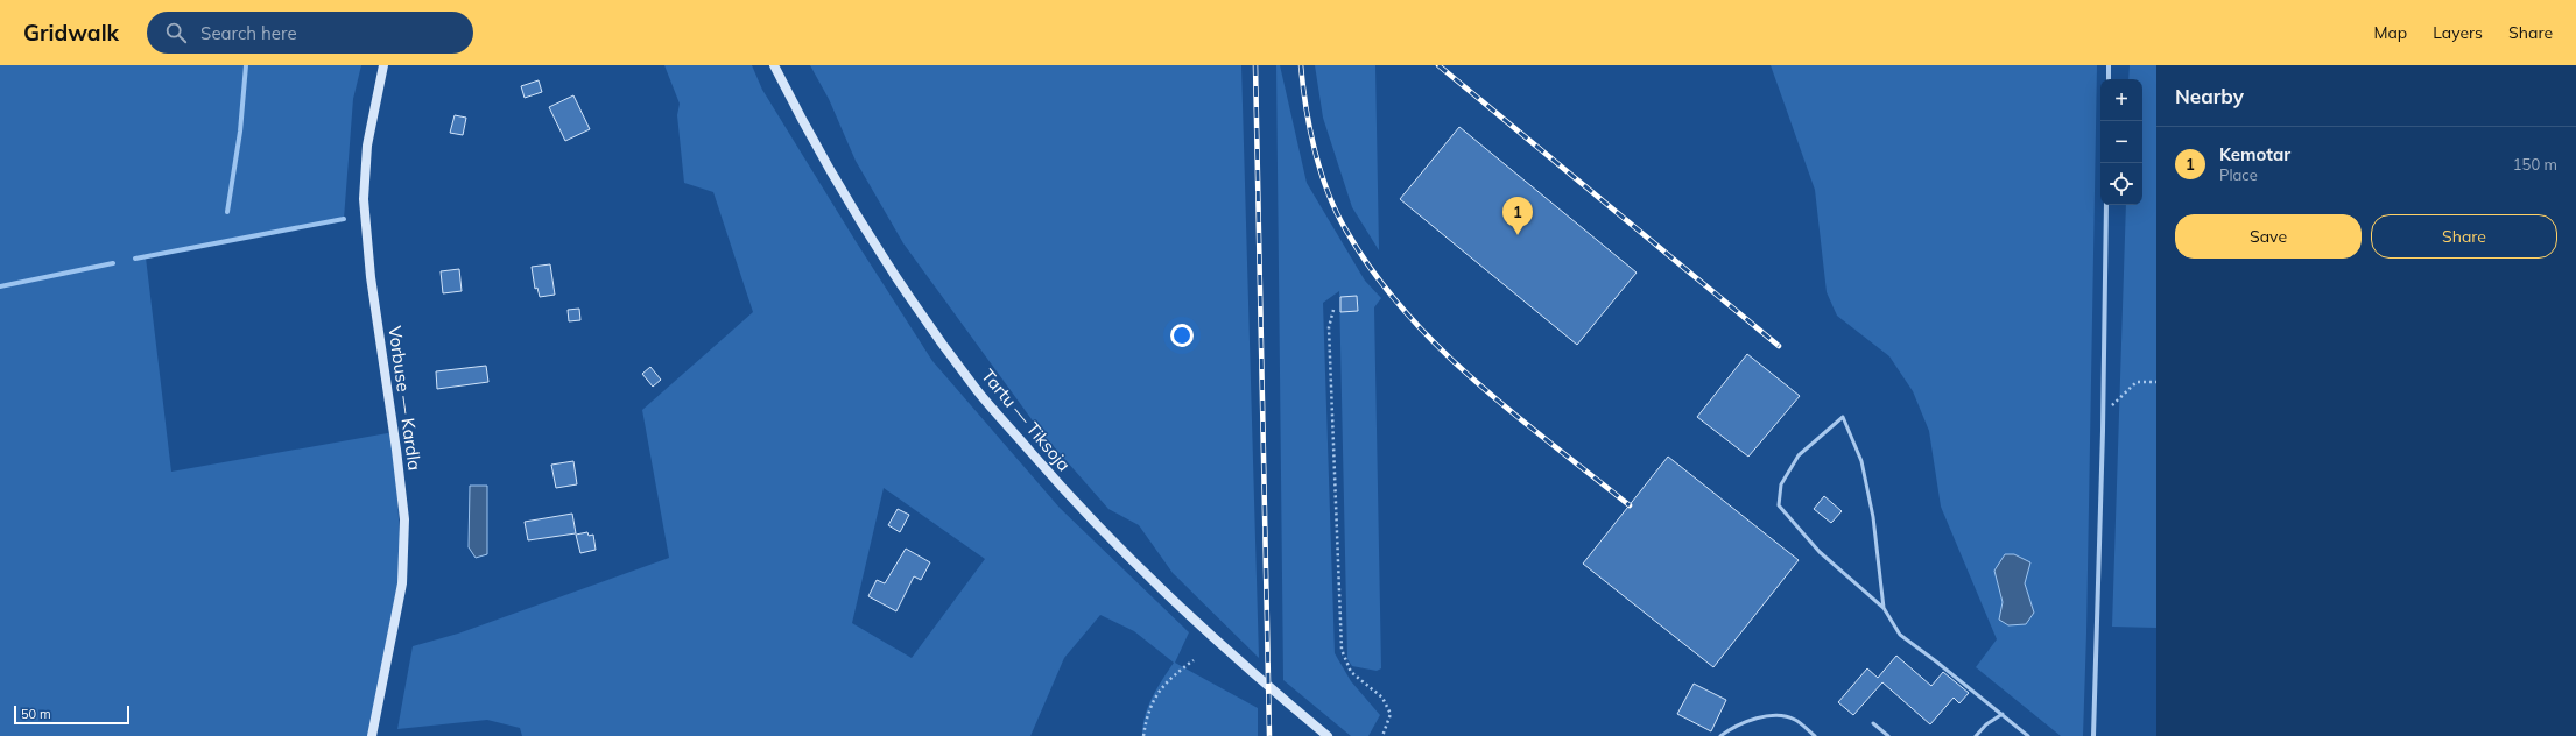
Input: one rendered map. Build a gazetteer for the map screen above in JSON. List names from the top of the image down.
{
  "streets": {
    "main road": ["Vorbuse — Kardla", "Tartu — Tiksoja"]
  },
  "scale_bar": "50 m",
  "page": {
    "header": "Gridwalk",
    "search": "Search here",
    "nav": ["Map", "Layers", "Share"],
    "heading": "Nearby",
    "map_buttons": ["+", "−"],
    "list": [
      {
        "mark": "1",
        "name": "Kemotar",
        "note": "Place",
        "value": "150 m"
      }
    ],
    "pins": "1",
    "buttons": ["Save", "Share"],
    "scale": "50 m"
  }
}
